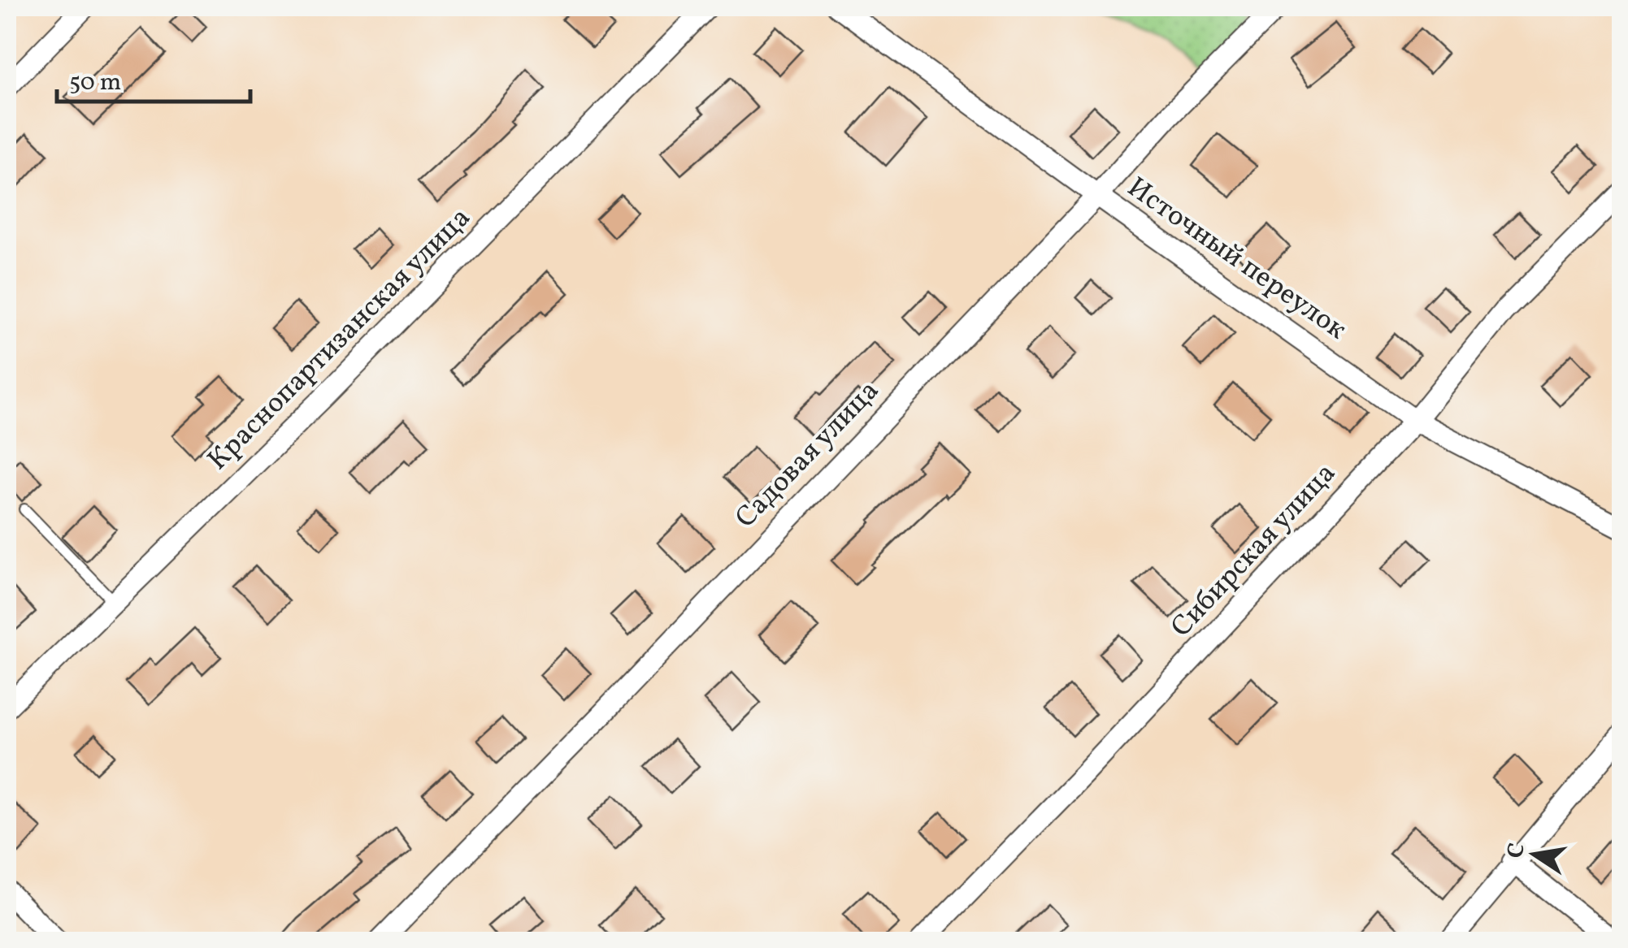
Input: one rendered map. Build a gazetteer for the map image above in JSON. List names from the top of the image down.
{
  "streets": {
    "street": [
      "Источный переулок",
      "Краснопартизанская улица",
      "Садовая улица",
      "Сибирская улица"
    ]
  },
  "crossings": [
    ["Источный переулок", "Садовая улица"],
    ["Источный переулок", "Сибирская улица"]
  ],
  "scale_bar": "50 m",
  "north": "left"
}
